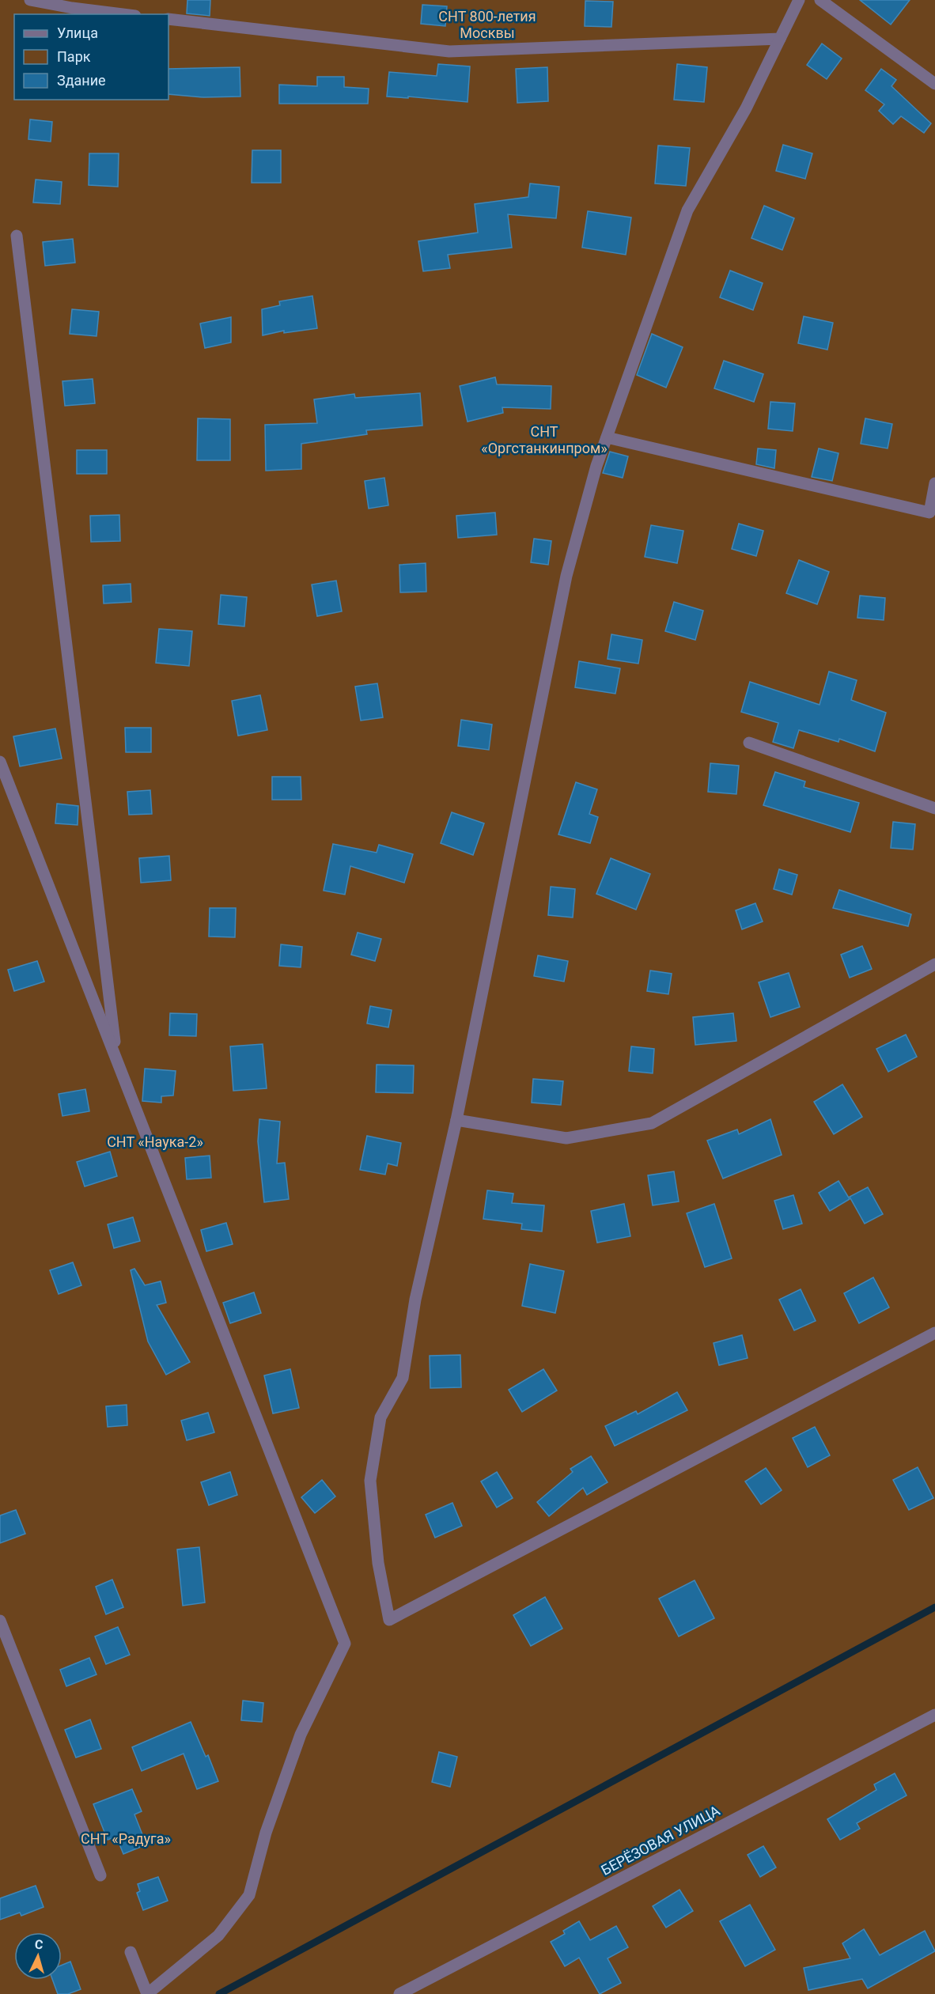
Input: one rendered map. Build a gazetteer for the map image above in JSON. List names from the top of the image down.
{
  "streets": {
    "street": ["БЕРЁЗОВАЯ УЛИЦА"]
  },
  "parks": [
    "СНТ 800-летия Москвы",
    "СНТ «Оргстанкинпром»",
    "СНТ «Наука-2»",
    "СНТ «Радуга»"
  ],
  "legend": ["Улица", "Парк", "Здание"],
  "north": "top"
}
